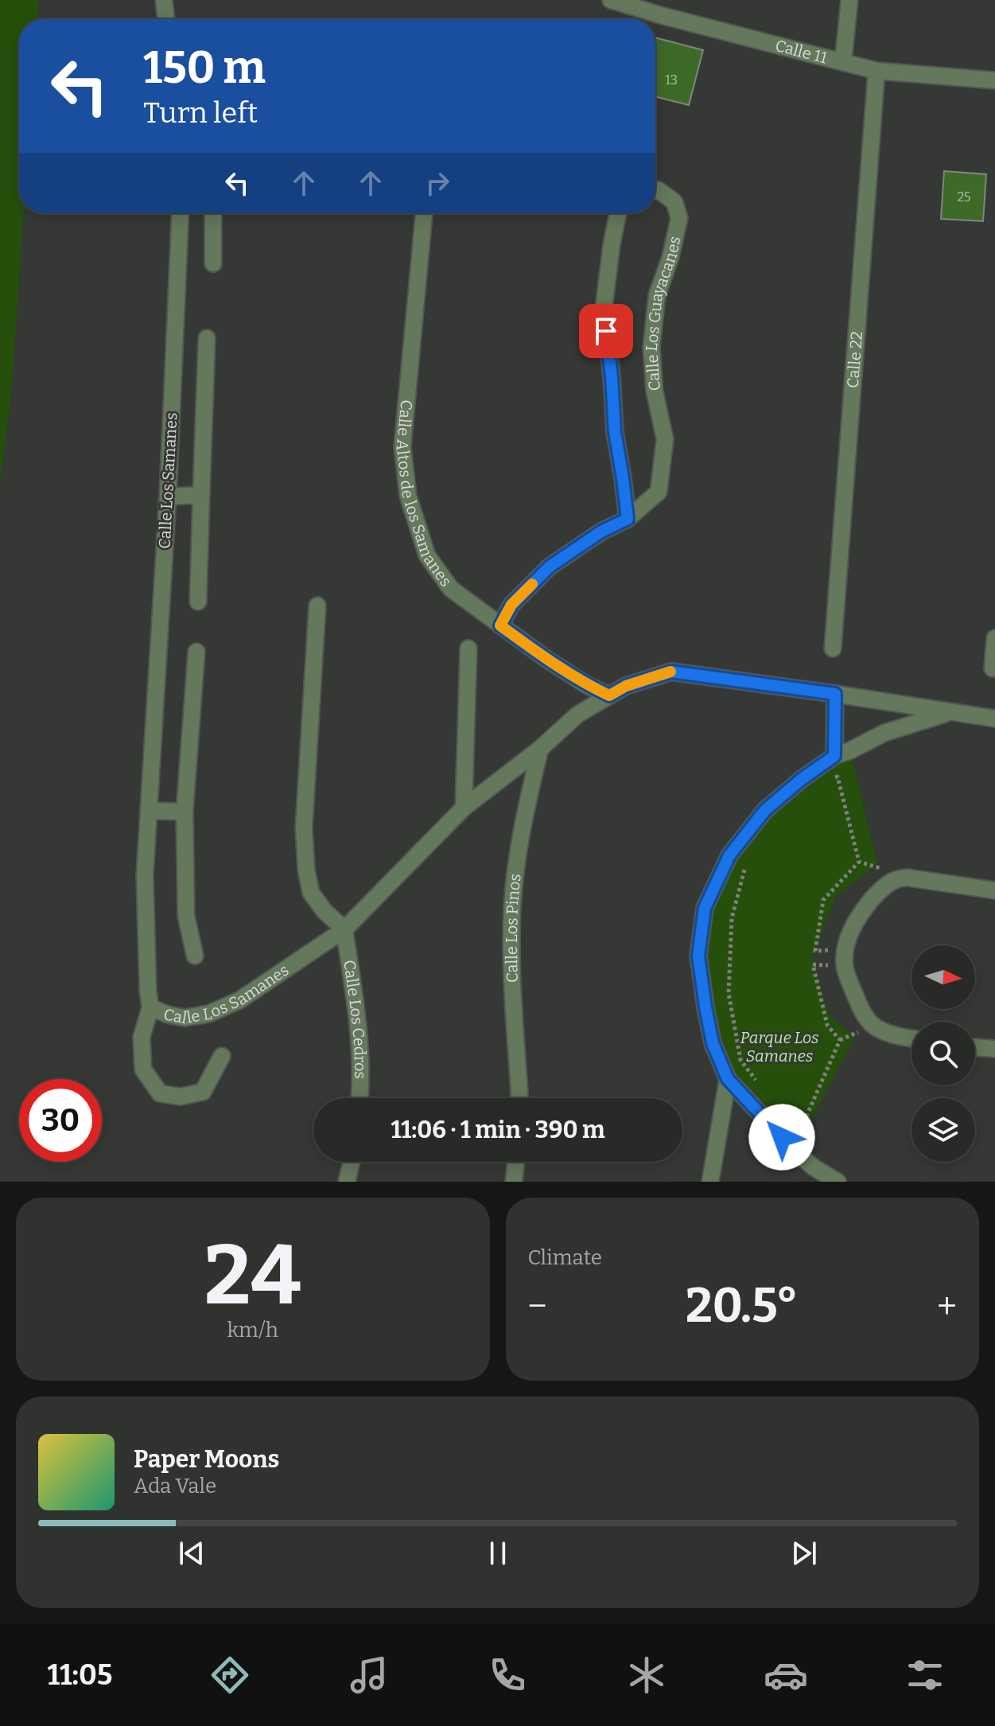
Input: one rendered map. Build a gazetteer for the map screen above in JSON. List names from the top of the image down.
{
  "streets": {
    "street": [
      "Calle 11",
      "Calle Los Guayacanes",
      "Calle 22",
      "Calle Los Samanes",
      "Calle Altos de los Samanes",
      "Calle Los Pinos",
      "Calle Los Cedros"
    ]
  },
  "crossings": [
    ["Calle 11", "Calle 22"],
    ["Calle Los Guayacanes", "Calle Altos de los Samanes"],
    ["Calle Los Samanes", "Calle Altos de los Samanes"],
    ["Calle Los Samanes", "Calle Los Pinos"],
    ["Calle Los Samanes", "Calle Los Cedros"]
  ],
  "parks": ["Parque Los Samanes"],
  "house_numbers": ["13", "25"],
  "north": "right",
  "page": {
    "turn": ["150 m", "Turn left"],
    "limit": "30",
    "trip": "11:06 · 1 min · 390 m",
    "tile": [
      ["24", "km/h"],
      "Climate"
    ],
    "heat": ["−", "20.5°", "+"],
    "song": ["Paper Moons", "Ada Vale"],
    "tabs": "11:05"
  }
}
